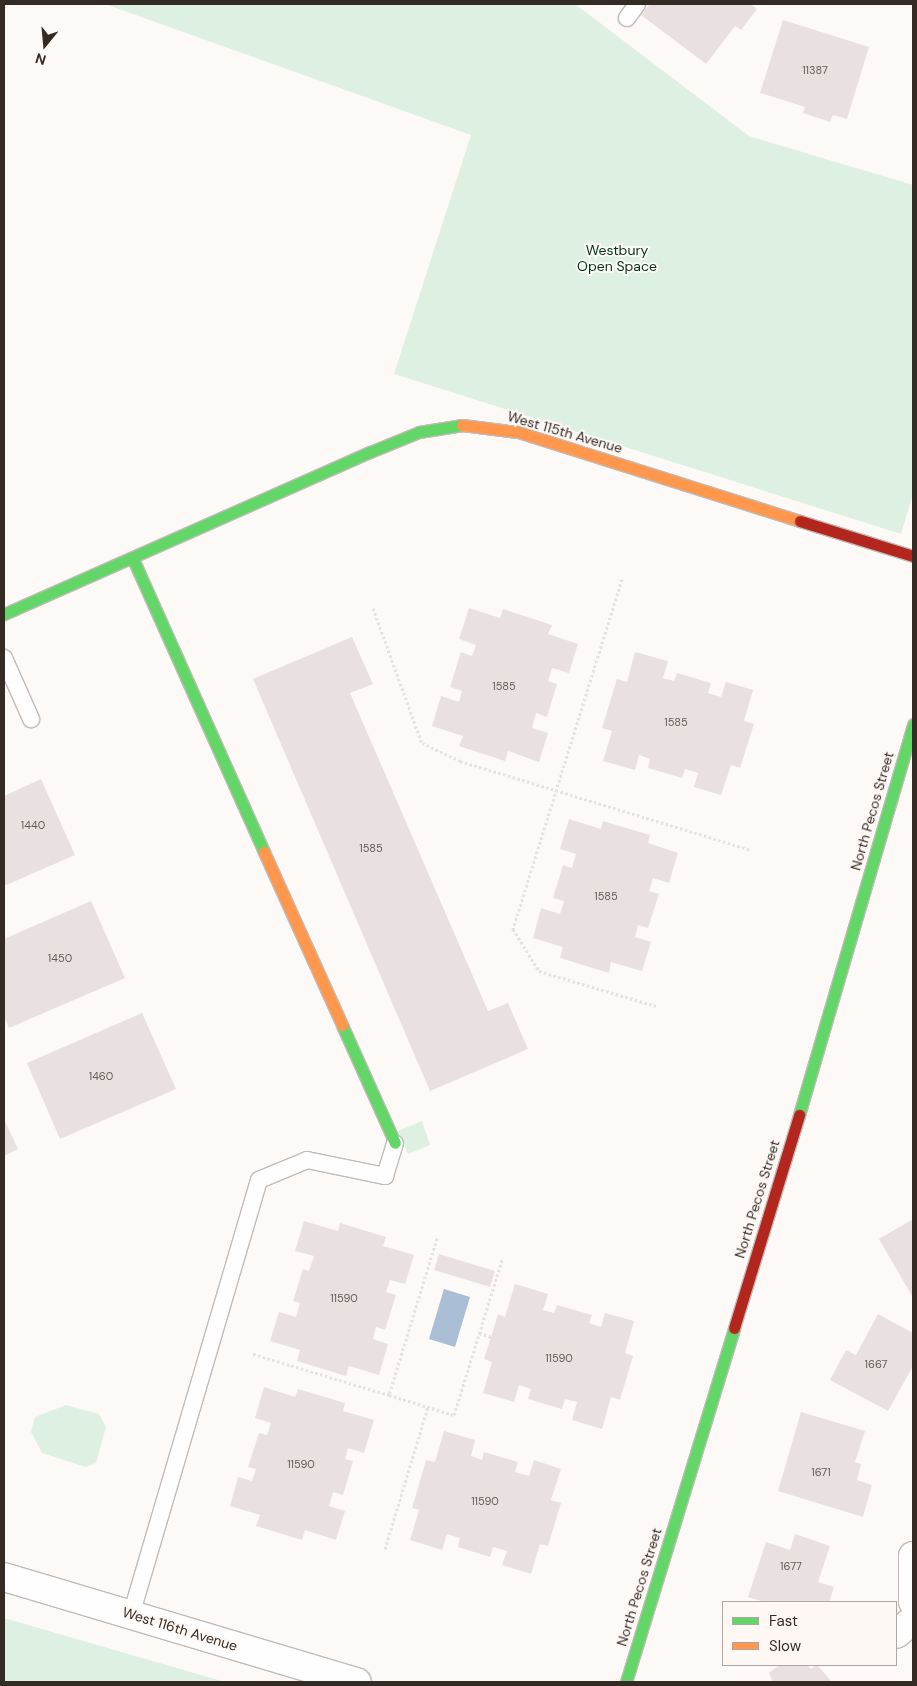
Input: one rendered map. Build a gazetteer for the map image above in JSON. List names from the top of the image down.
{
  "streets": {
    "street": ["West 115th Avenue", "North Pecos Street", "West 116th Avenue"]
  },
  "parks": ["Westbury Open Space"],
  "house_numbers": [
    "11387",
    "1585",
    "1585",
    "1440",
    "1585",
    "1585",
    "1450",
    "1460",
    "11590",
    "11590",
    "1667",
    "11590",
    "1671",
    "11590",
    "1677"
  ],
  "legend": ["Fast", "Slow"],
  "north": "bottom"
}
